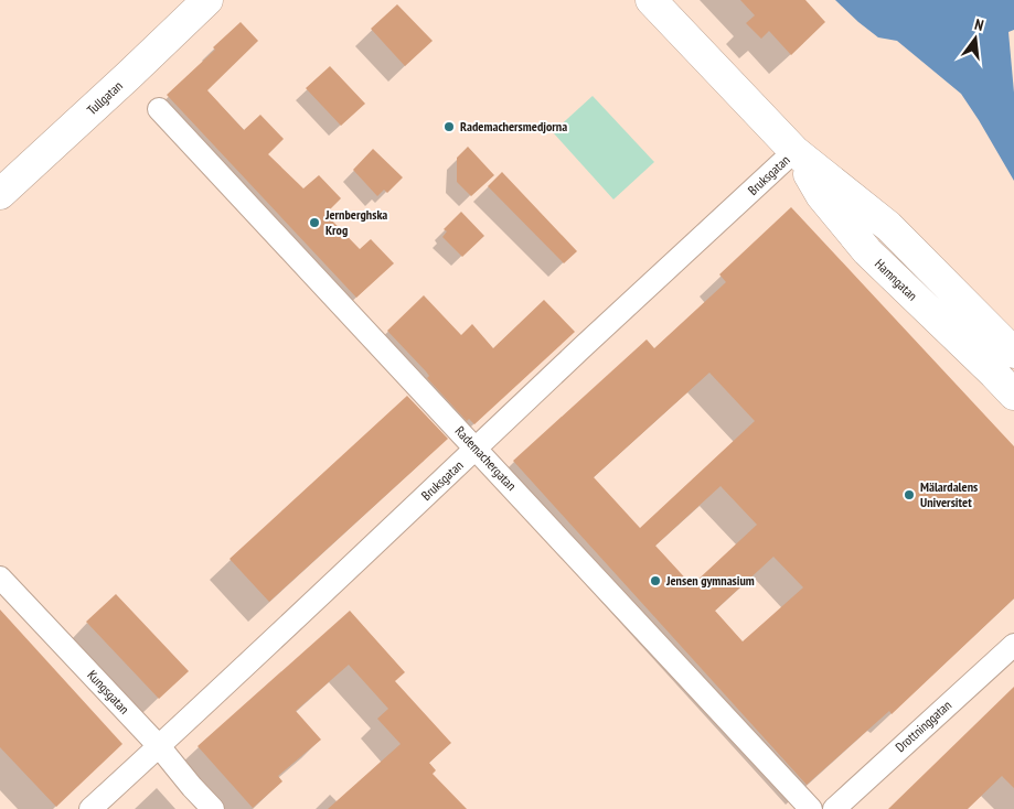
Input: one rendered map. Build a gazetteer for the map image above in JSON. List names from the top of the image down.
{
  "streets": {
    "street": [
      "Tullgatan",
      "Bruksgatan",
      "Hamngatan",
      "Rademachergatan",
      "Kungsgatan",
      "Drottninggatan"
    ]
  },
  "crossings": [
    ["Bruksgatan", "Hamngatan"],
    ["Bruksgatan", "Rademachergatan"],
    ["Bruksgatan", "Kungsgatan"]
  ],
  "places": [
    "Rademachersmedjorna",
    "Jernberghska Krog",
    "Mälardalens Universitet",
    "Jensen gymnasium"
  ],
  "north": "top"
}
